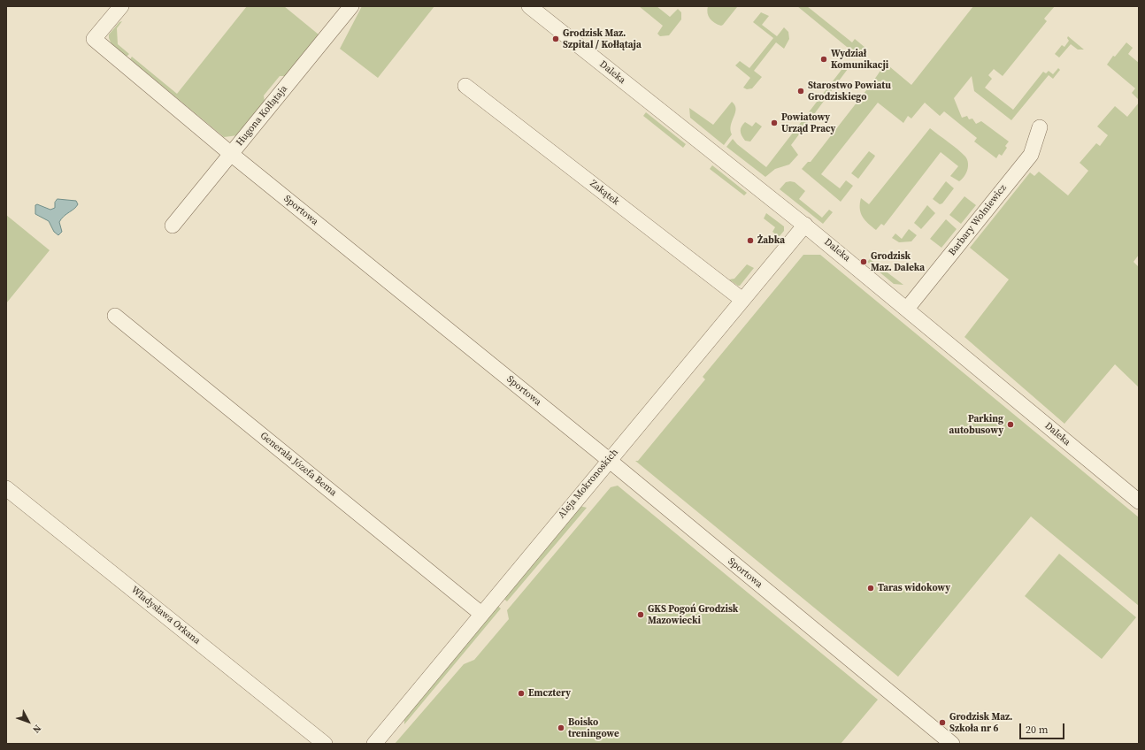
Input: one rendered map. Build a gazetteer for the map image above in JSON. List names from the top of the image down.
{
  "streets": {
    "street": [
      "Daleka",
      "Hugona Kołłątaja",
      "Zakątek",
      "Sportowa",
      "Barbary Wolniewicz",
      "Generała Józefa Bema",
      "Aleja Mokronoskich",
      "Władysława Orkana"
    ]
  },
  "crossings": [
    ["Daleka", "Barbary Wolniewicz"],
    ["Daleka", "Aleja Mokronoskich"],
    ["Hugona Kołłątaja", "Sportowa"],
    ["Zakątek", "Aleja Mokronoskich"],
    ["Sportowa", "Aleja Mokronoskich"],
    ["Generała Józefa Bema", "Aleja Mokronoskich"]
  ],
  "places": [
    "Grodzisk Maz. Szpital / Kołłątaja",
    "Wydział Komunikacji",
    "Starostwo Powiatu Grodziskiego",
    "Powiatowy Urząd Pracy",
    "Żabka",
    "Grodzisk Maz. Daleka",
    "Parking autobusowy",
    "Taras widokowy",
    "GKS Pogoń Grodzisk Mazowiecki",
    "Emcztery",
    "Grodzisk Maz. Szkoła nr 6",
    "Boisko treningowe"
  ],
  "scale_bar": "20 m",
  "north": "bottom right"
}
